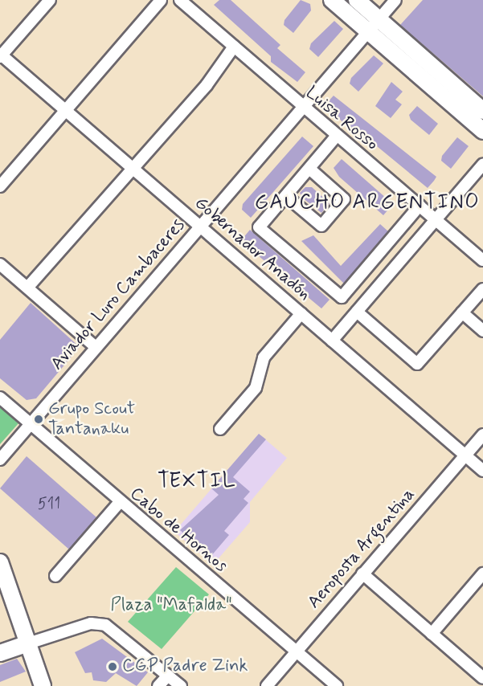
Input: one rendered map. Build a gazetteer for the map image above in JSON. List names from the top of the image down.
{
  "streets": {
    "street": [
      "Luisa Rosso",
      "Gobernador Anadón",
      "Aviador Luro Cambaceres",
      "Cabo de Hornos",
      "Aeroposta Argentina"
    ]
  },
  "crossings": [
    ["Luisa Rosso", "Aviador Luro Cambaceres"],
    ["Gobernador Anadón", "Aviador Luro Cambaceres"],
    ["Gobernador Anadón", "Aeroposta Argentina"],
    ["Aviador Luro Cambaceres", "Cabo de Hornos"],
    ["Cabo de Hornos", "Aeroposta Argentina"]
  ],
  "districts": ["GAUCHO ARGENTINO", "TEXTIL"],
  "parks": ["Plaza \"Mafalda\""],
  "places": ["Grupo Scout Tantanaku", "CGP Padre Zink"],
  "house_numbers": ["511"]
}
